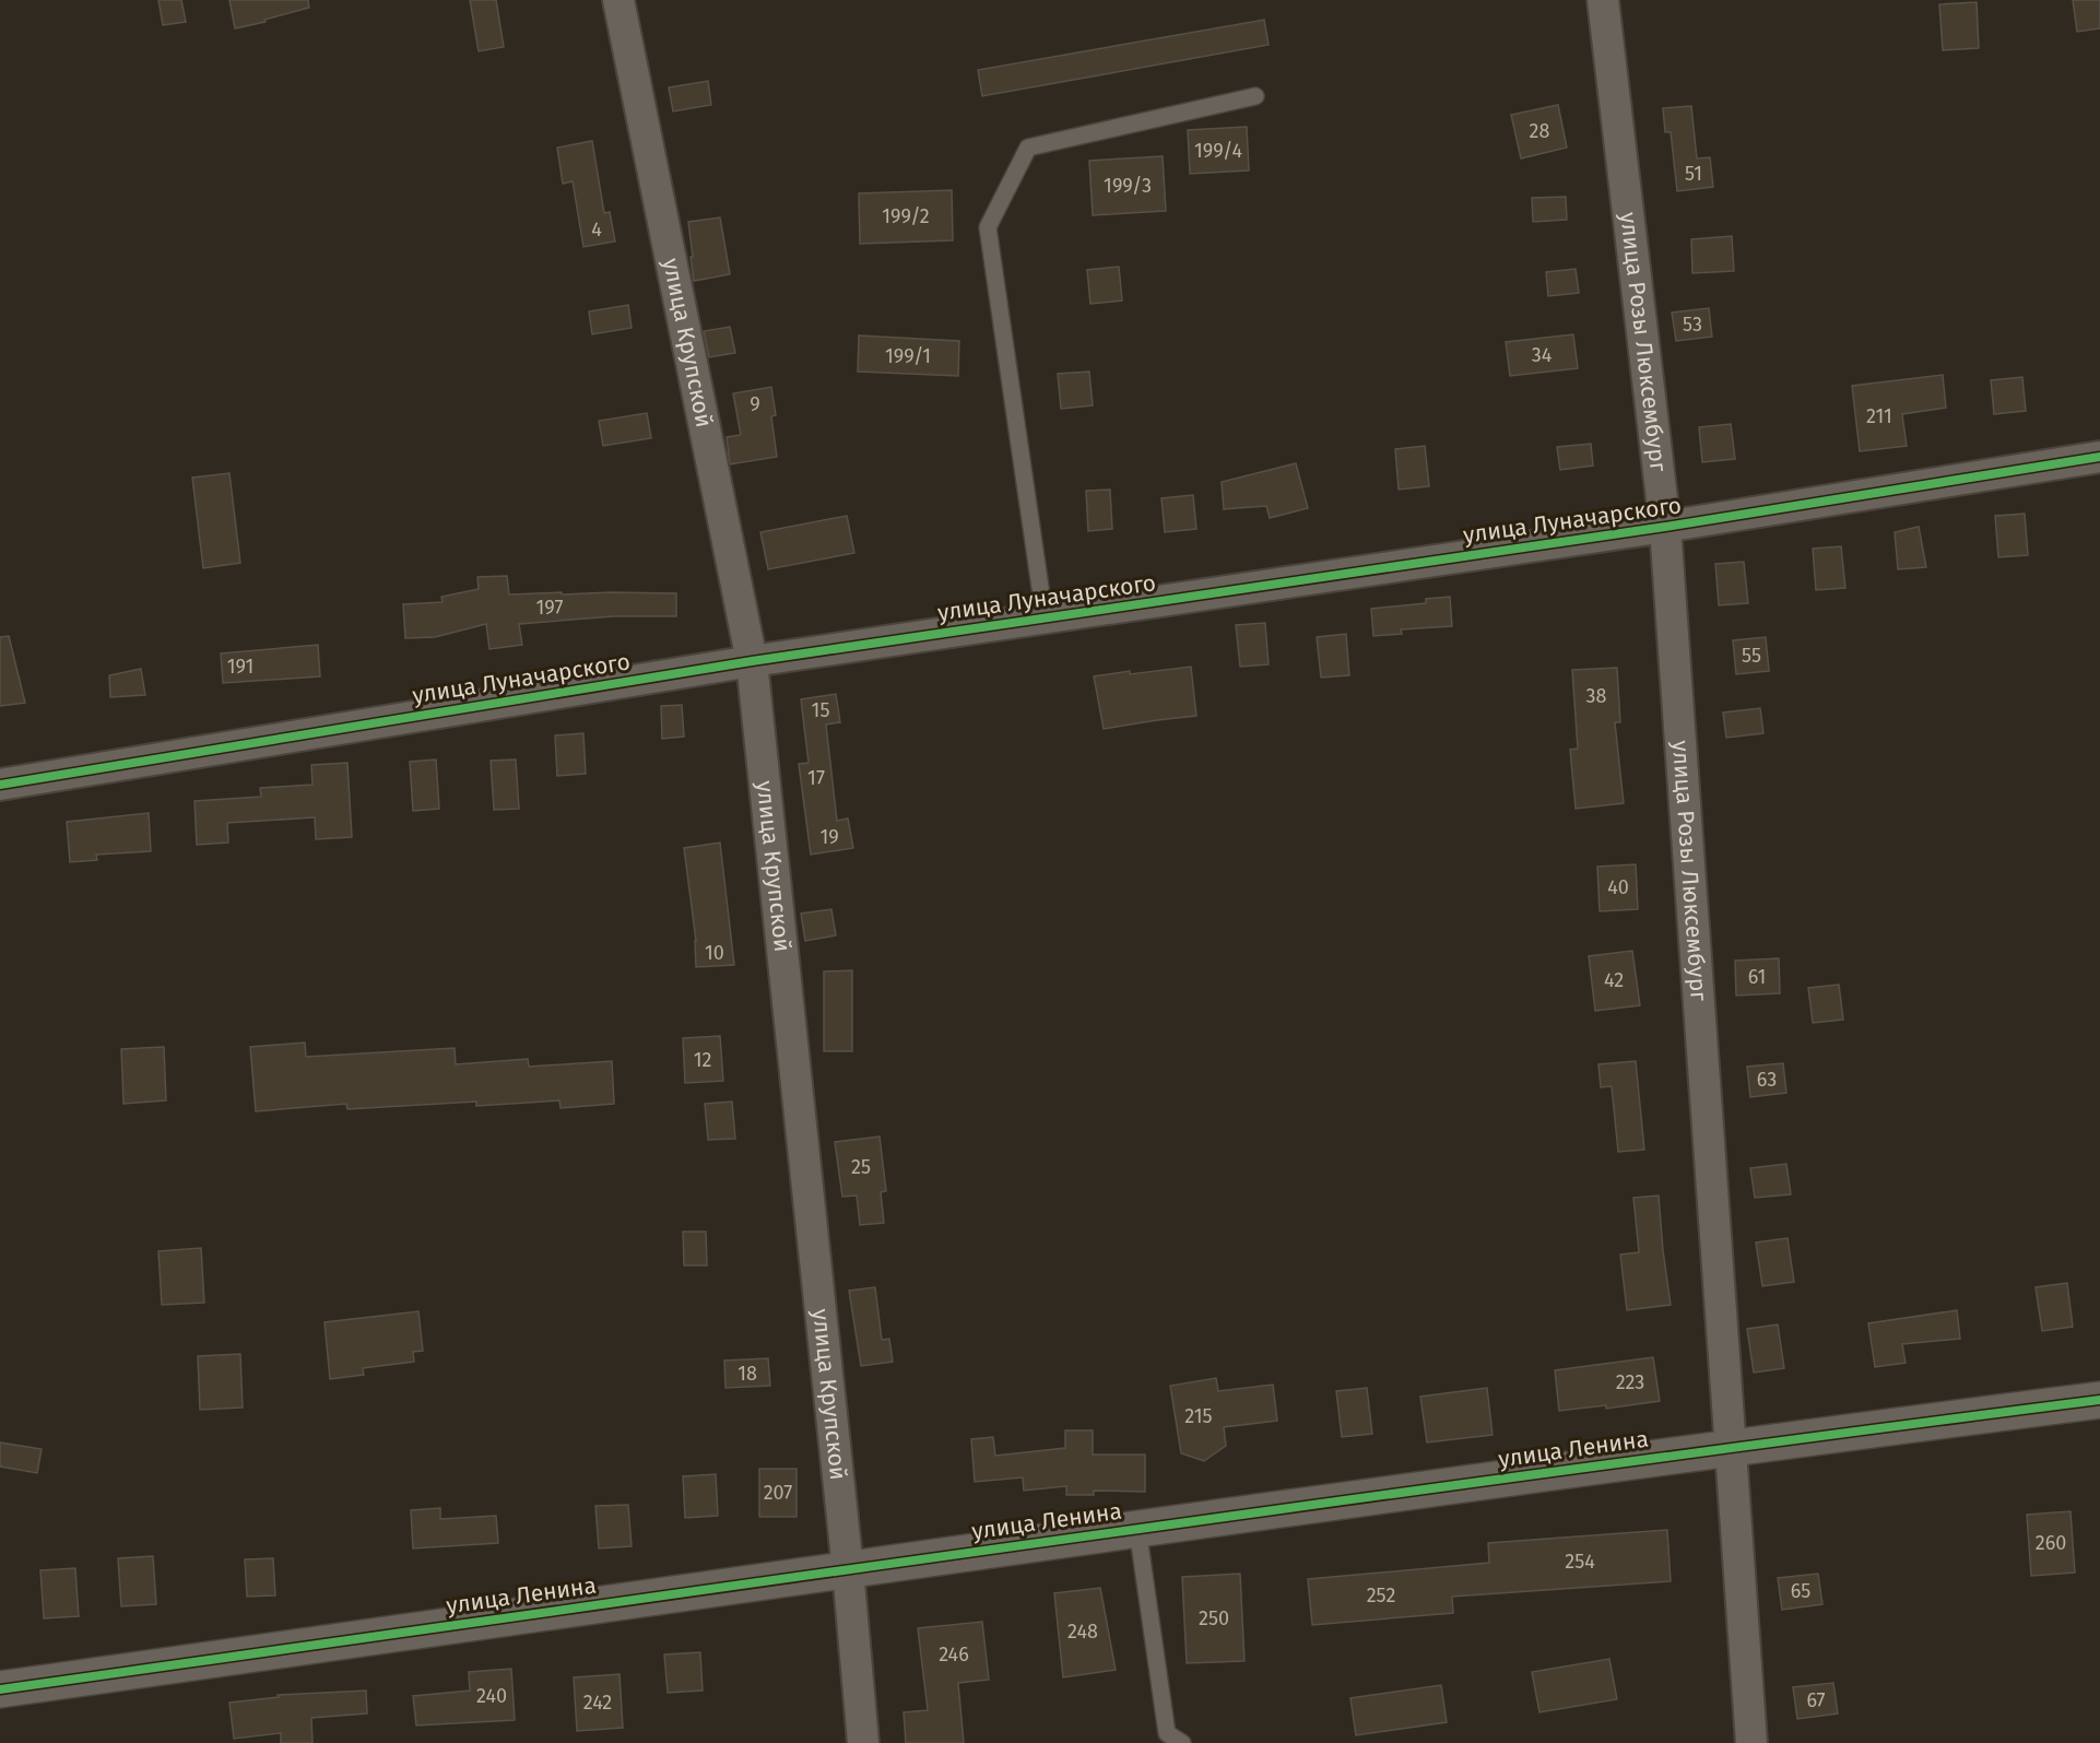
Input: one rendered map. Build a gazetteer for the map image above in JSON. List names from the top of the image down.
{
  "streets": {
    "street": [
      "улица Розы Люксембург",
      "улица Крупской",
      "улица Луначарского",
      "улица Ленина"
    ]
  },
  "crossings": [
    ["улица Розы Люксембург", "улица Луначарского"],
    ["улица Розы Люксембург", "улица Ленина"],
    ["улица Крупской", "улица Луначарского"],
    ["улица Крупской", "улица Ленина"]
  ],
  "house_numbers": [
    "28",
    "199/4",
    "51",
    "199/3",
    "199/2",
    "4",
    "53",
    "34",
    "199/1",
    "9",
    "211",
    "197",
    "55",
    "191",
    "38",
    "15",
    "17",
    "19",
    "40",
    "10",
    "61",
    "42",
    "12",
    "63",
    "25",
    "18",
    "223",
    "215",
    "207",
    "260",
    "254",
    "65",
    "252",
    "250",
    "248",
    "246",
    "240",
    "67",
    "242"
  ]
}
